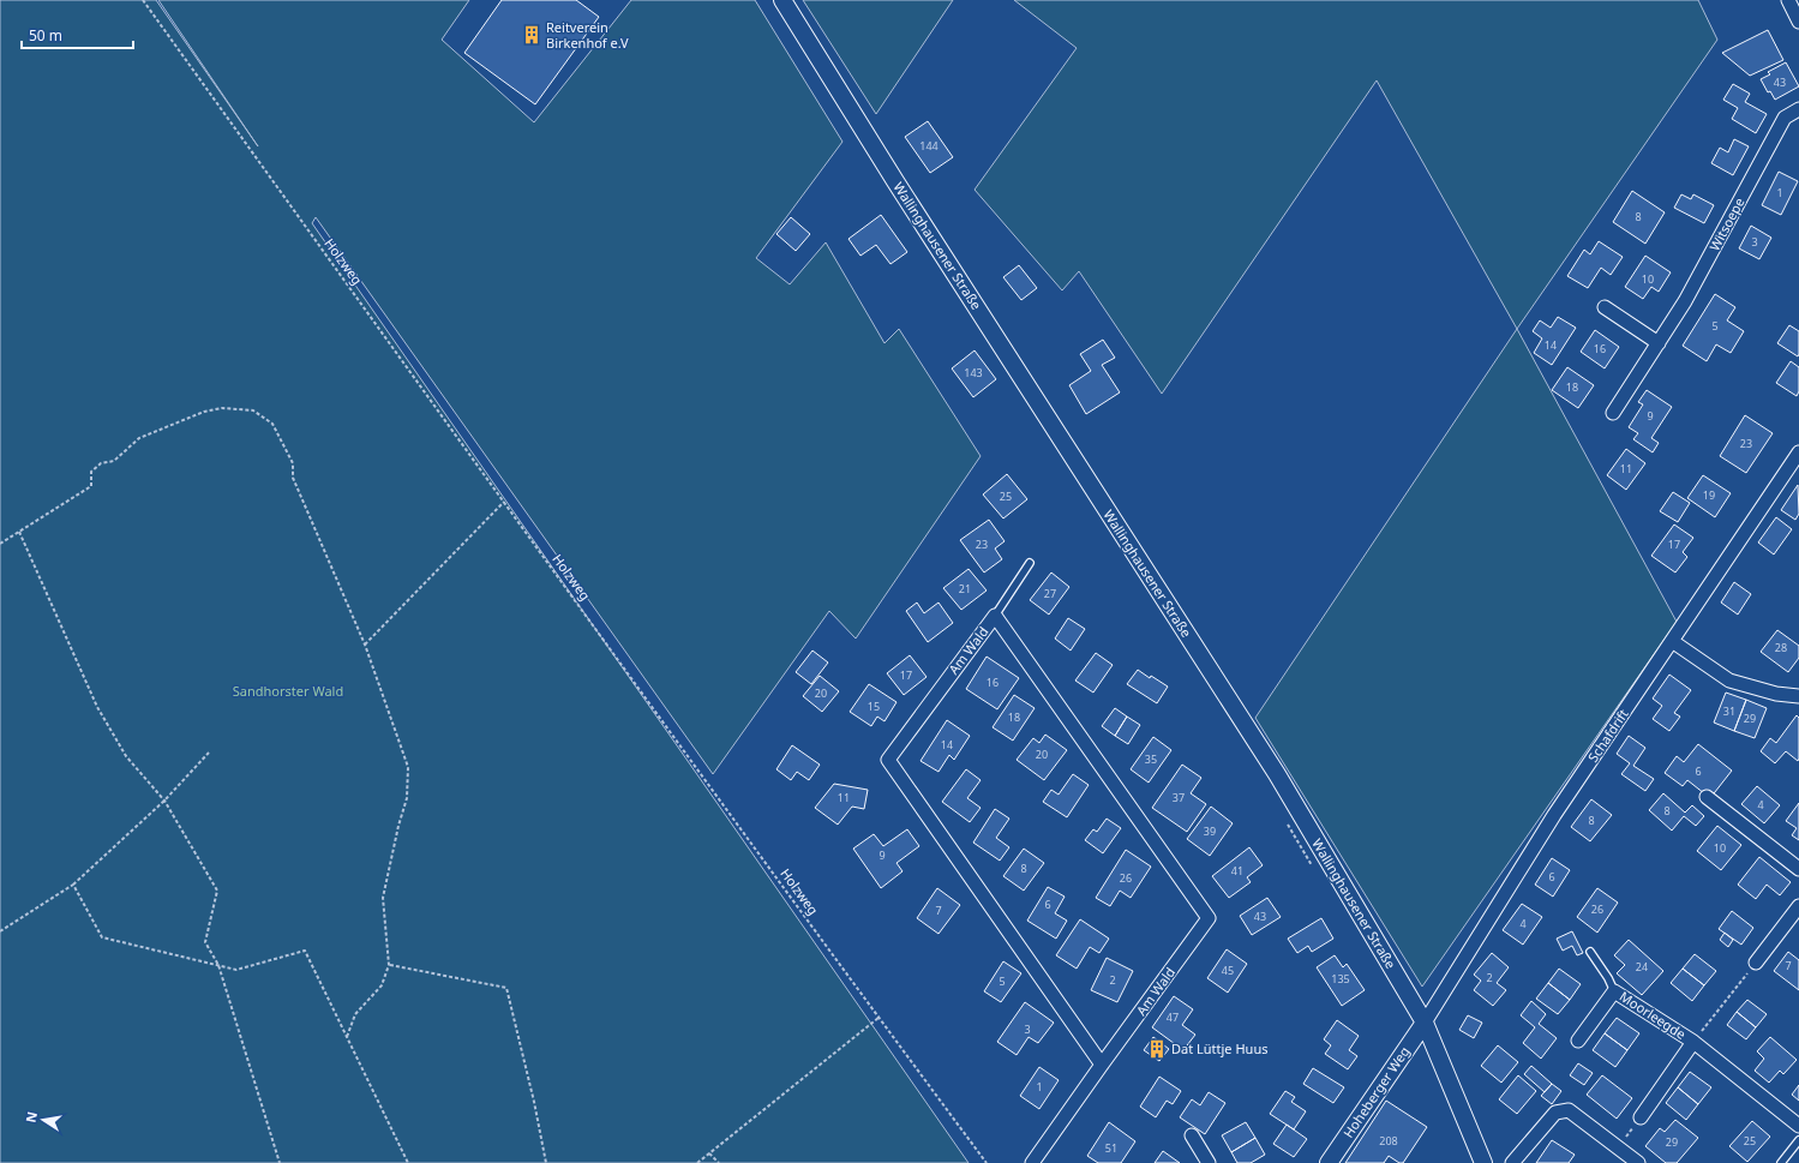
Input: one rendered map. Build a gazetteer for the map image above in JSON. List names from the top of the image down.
{
  "streets": {
    "street": [
      "Witsoepe",
      "Wallinghausener Straße",
      "Am Wald",
      "Schafdrift",
      "Moorleegde",
      "Hoheberger Weg"
    ],
    "path": ["Holzweg"]
  },
  "crossings": [
    ["Wallinghausener Straße", "Schafdrift"],
    ["Wallinghausener Straße", "Hoheberger Weg"],
    ["Schafdrift", "Hoheberger Weg"]
  ],
  "parks": ["Sandhorster Wald"],
  "places": {
    "building": ["Reitverein Birkenhof e.V", "Dat Lüttje Huus"]
  },
  "house_numbers": [
    "43",
    "144",
    "1",
    "8",
    "3",
    "10",
    "5",
    "14",
    "16",
    "143",
    "18",
    "9",
    "23",
    "11",
    "19",
    "25",
    "23",
    "17",
    "21",
    "27",
    "28",
    "17",
    "16",
    "20",
    "15",
    "31",
    "18",
    "29",
    "14",
    "20",
    "35",
    "6",
    "11",
    "37",
    "4",
    "8",
    "8",
    "39",
    "10",
    "9",
    "8",
    "41",
    "6",
    "26",
    "6",
    "26",
    "7",
    "43",
    "4",
    "7",
    "24",
    "45",
    "2",
    "135",
    "2",
    "5",
    "47",
    "3",
    "1",
    "208",
    "25",
    "29",
    "51"
  ],
  "scale_bar": "50 m",
  "north": "left"
}
